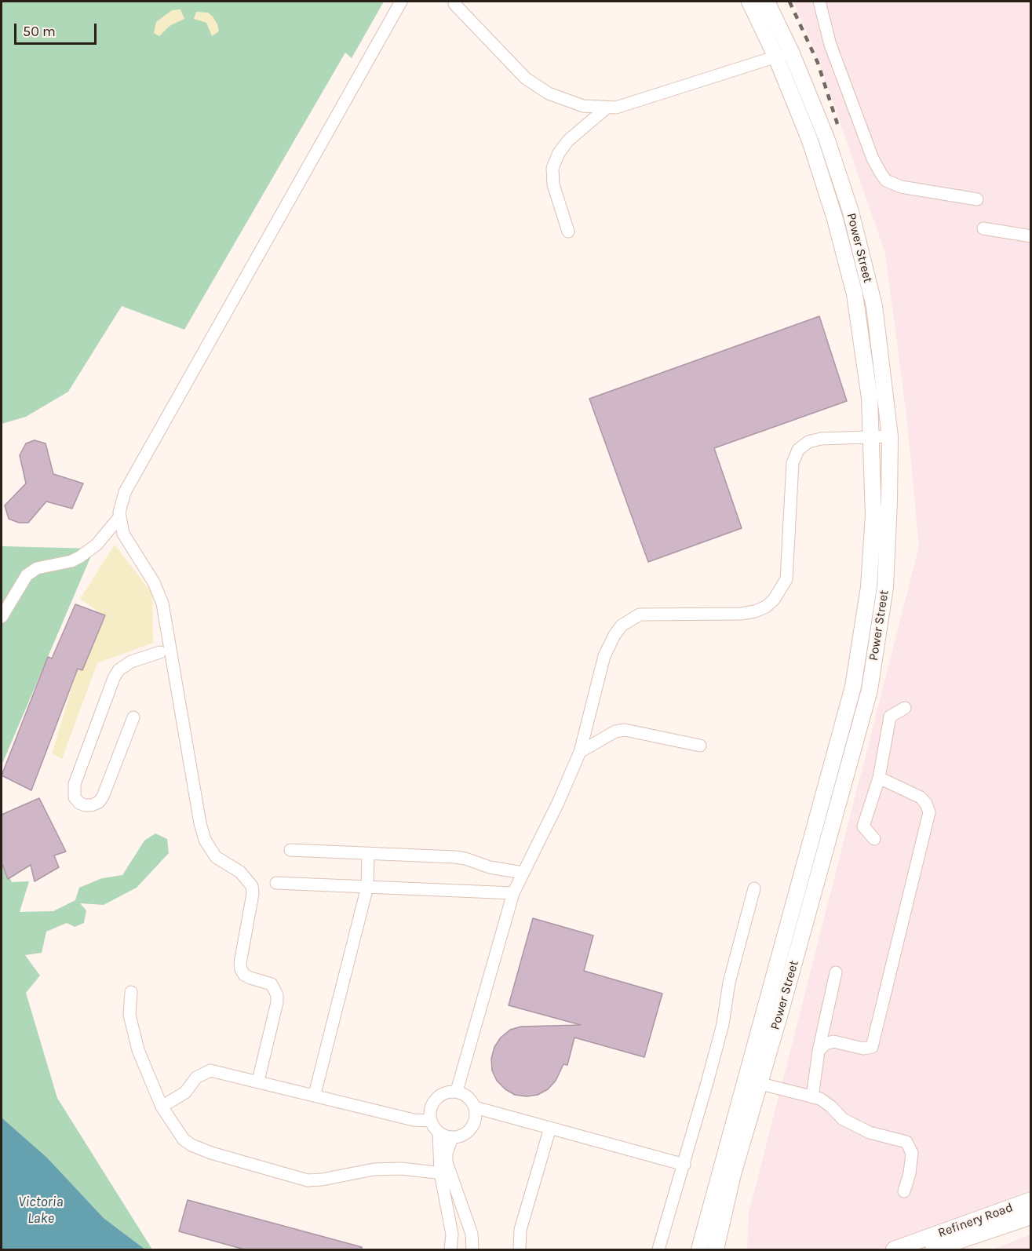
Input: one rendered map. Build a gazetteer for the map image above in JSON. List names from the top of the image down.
{
  "streets": {
    "main road": ["Power Street", "Refinery Road"]
  },
  "water": ["Victoria Lake"],
  "scale_bar": "50 m"
}
